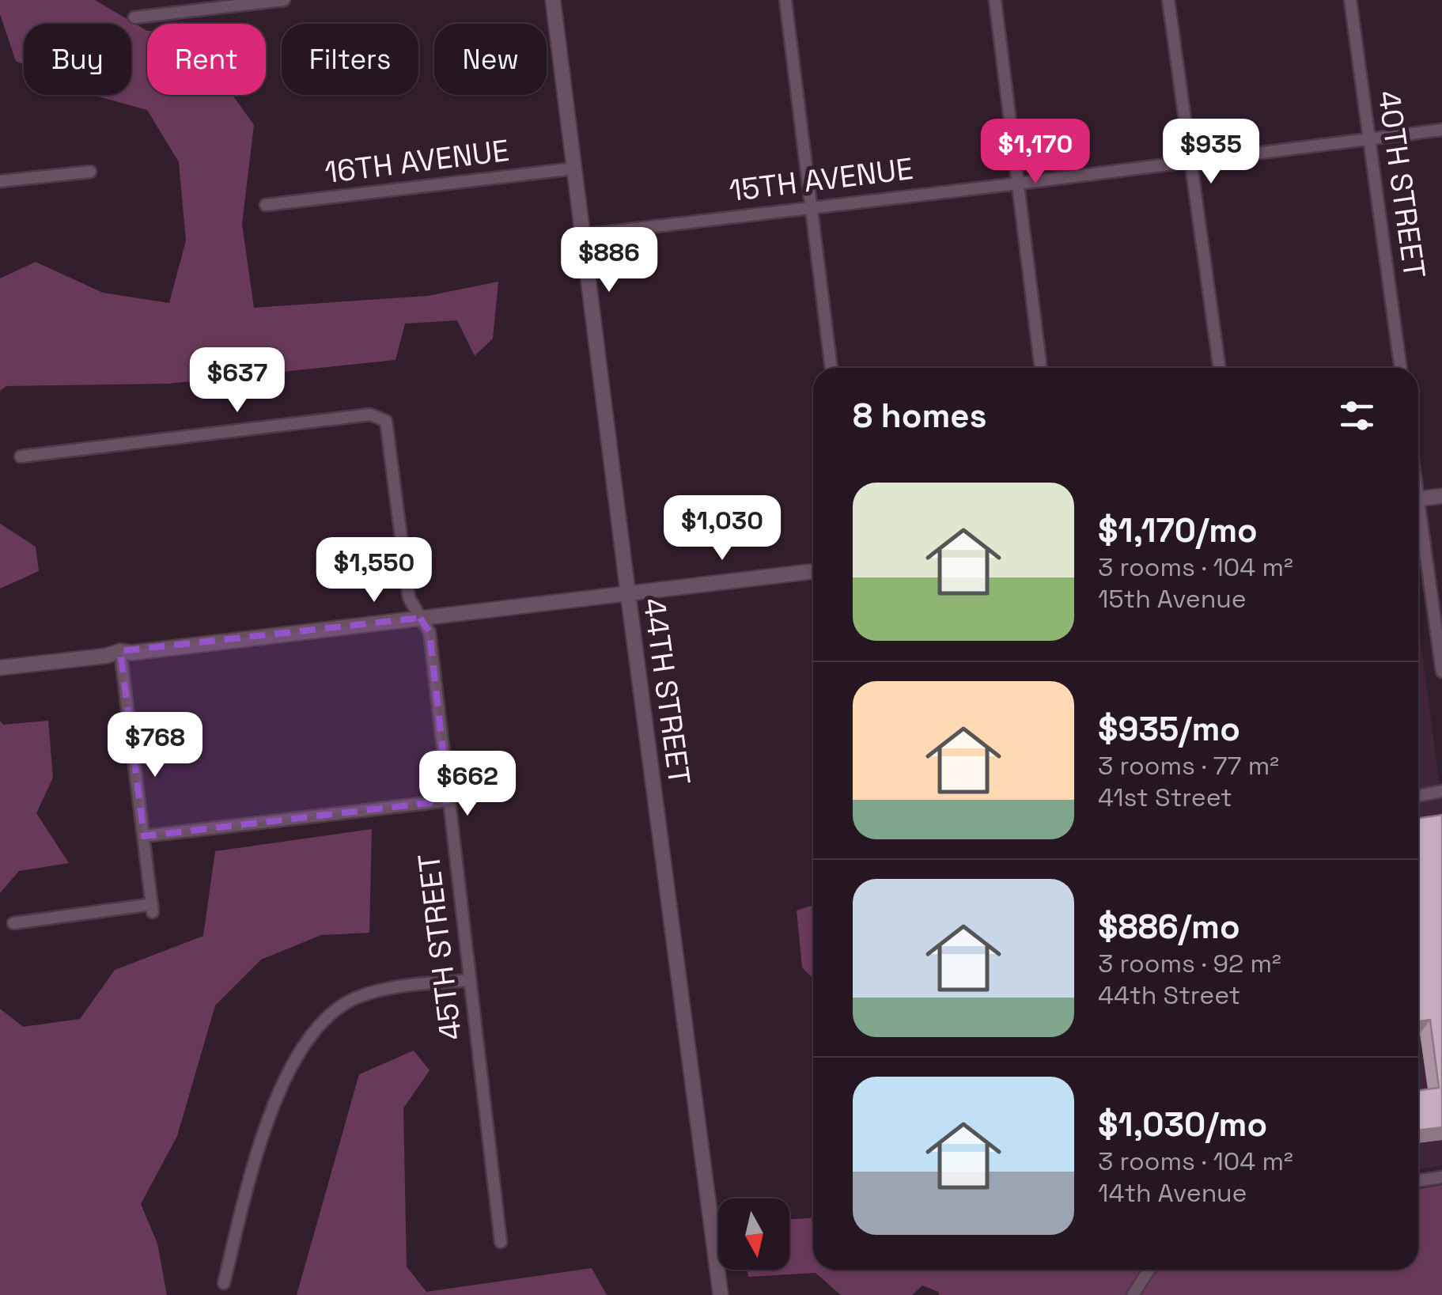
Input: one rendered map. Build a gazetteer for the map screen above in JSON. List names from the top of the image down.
{
  "streets": {
    "street": [
      "16TH AVENUE",
      "15TH AVENUE",
      "40TH STREET",
      "44TH STREET",
      "45TH STREET"
    ]
  },
  "crossings": [
    ["16TH AVENUE", "44TH STREET"],
    ["15TH AVENUE", "40TH STREET"],
    ["15TH AVENUE", "44TH STREET"]
  ],
  "north": "bottom",
  "page": {
    "chip": [
      "Buy",
      "Rent",
      "Filters",
      "New"
    ],
    "price": [
      "$1,170",
      "$935",
      "$886",
      "$637",
      "$1,030",
      "$1,550",
      "$768",
      "$662"
    ],
    "heading": "8 homes",
    "list": [
      {
        "name": "$1,170/mo",
        "note": "3 rooms · 104 m² · 15th Avenue"
      },
      {
        "name": "$935/mo",
        "note": "3 rooms · 77 m² · 41st Street"
      },
      {
        "name": "$886/mo",
        "note": "3 rooms · 92 m² · 44th Street"
      },
      {
        "name": "$1,030/mo",
        "note": "3 rooms · 104 m² · 14th Avenue"
      }
    ]
  }
}
